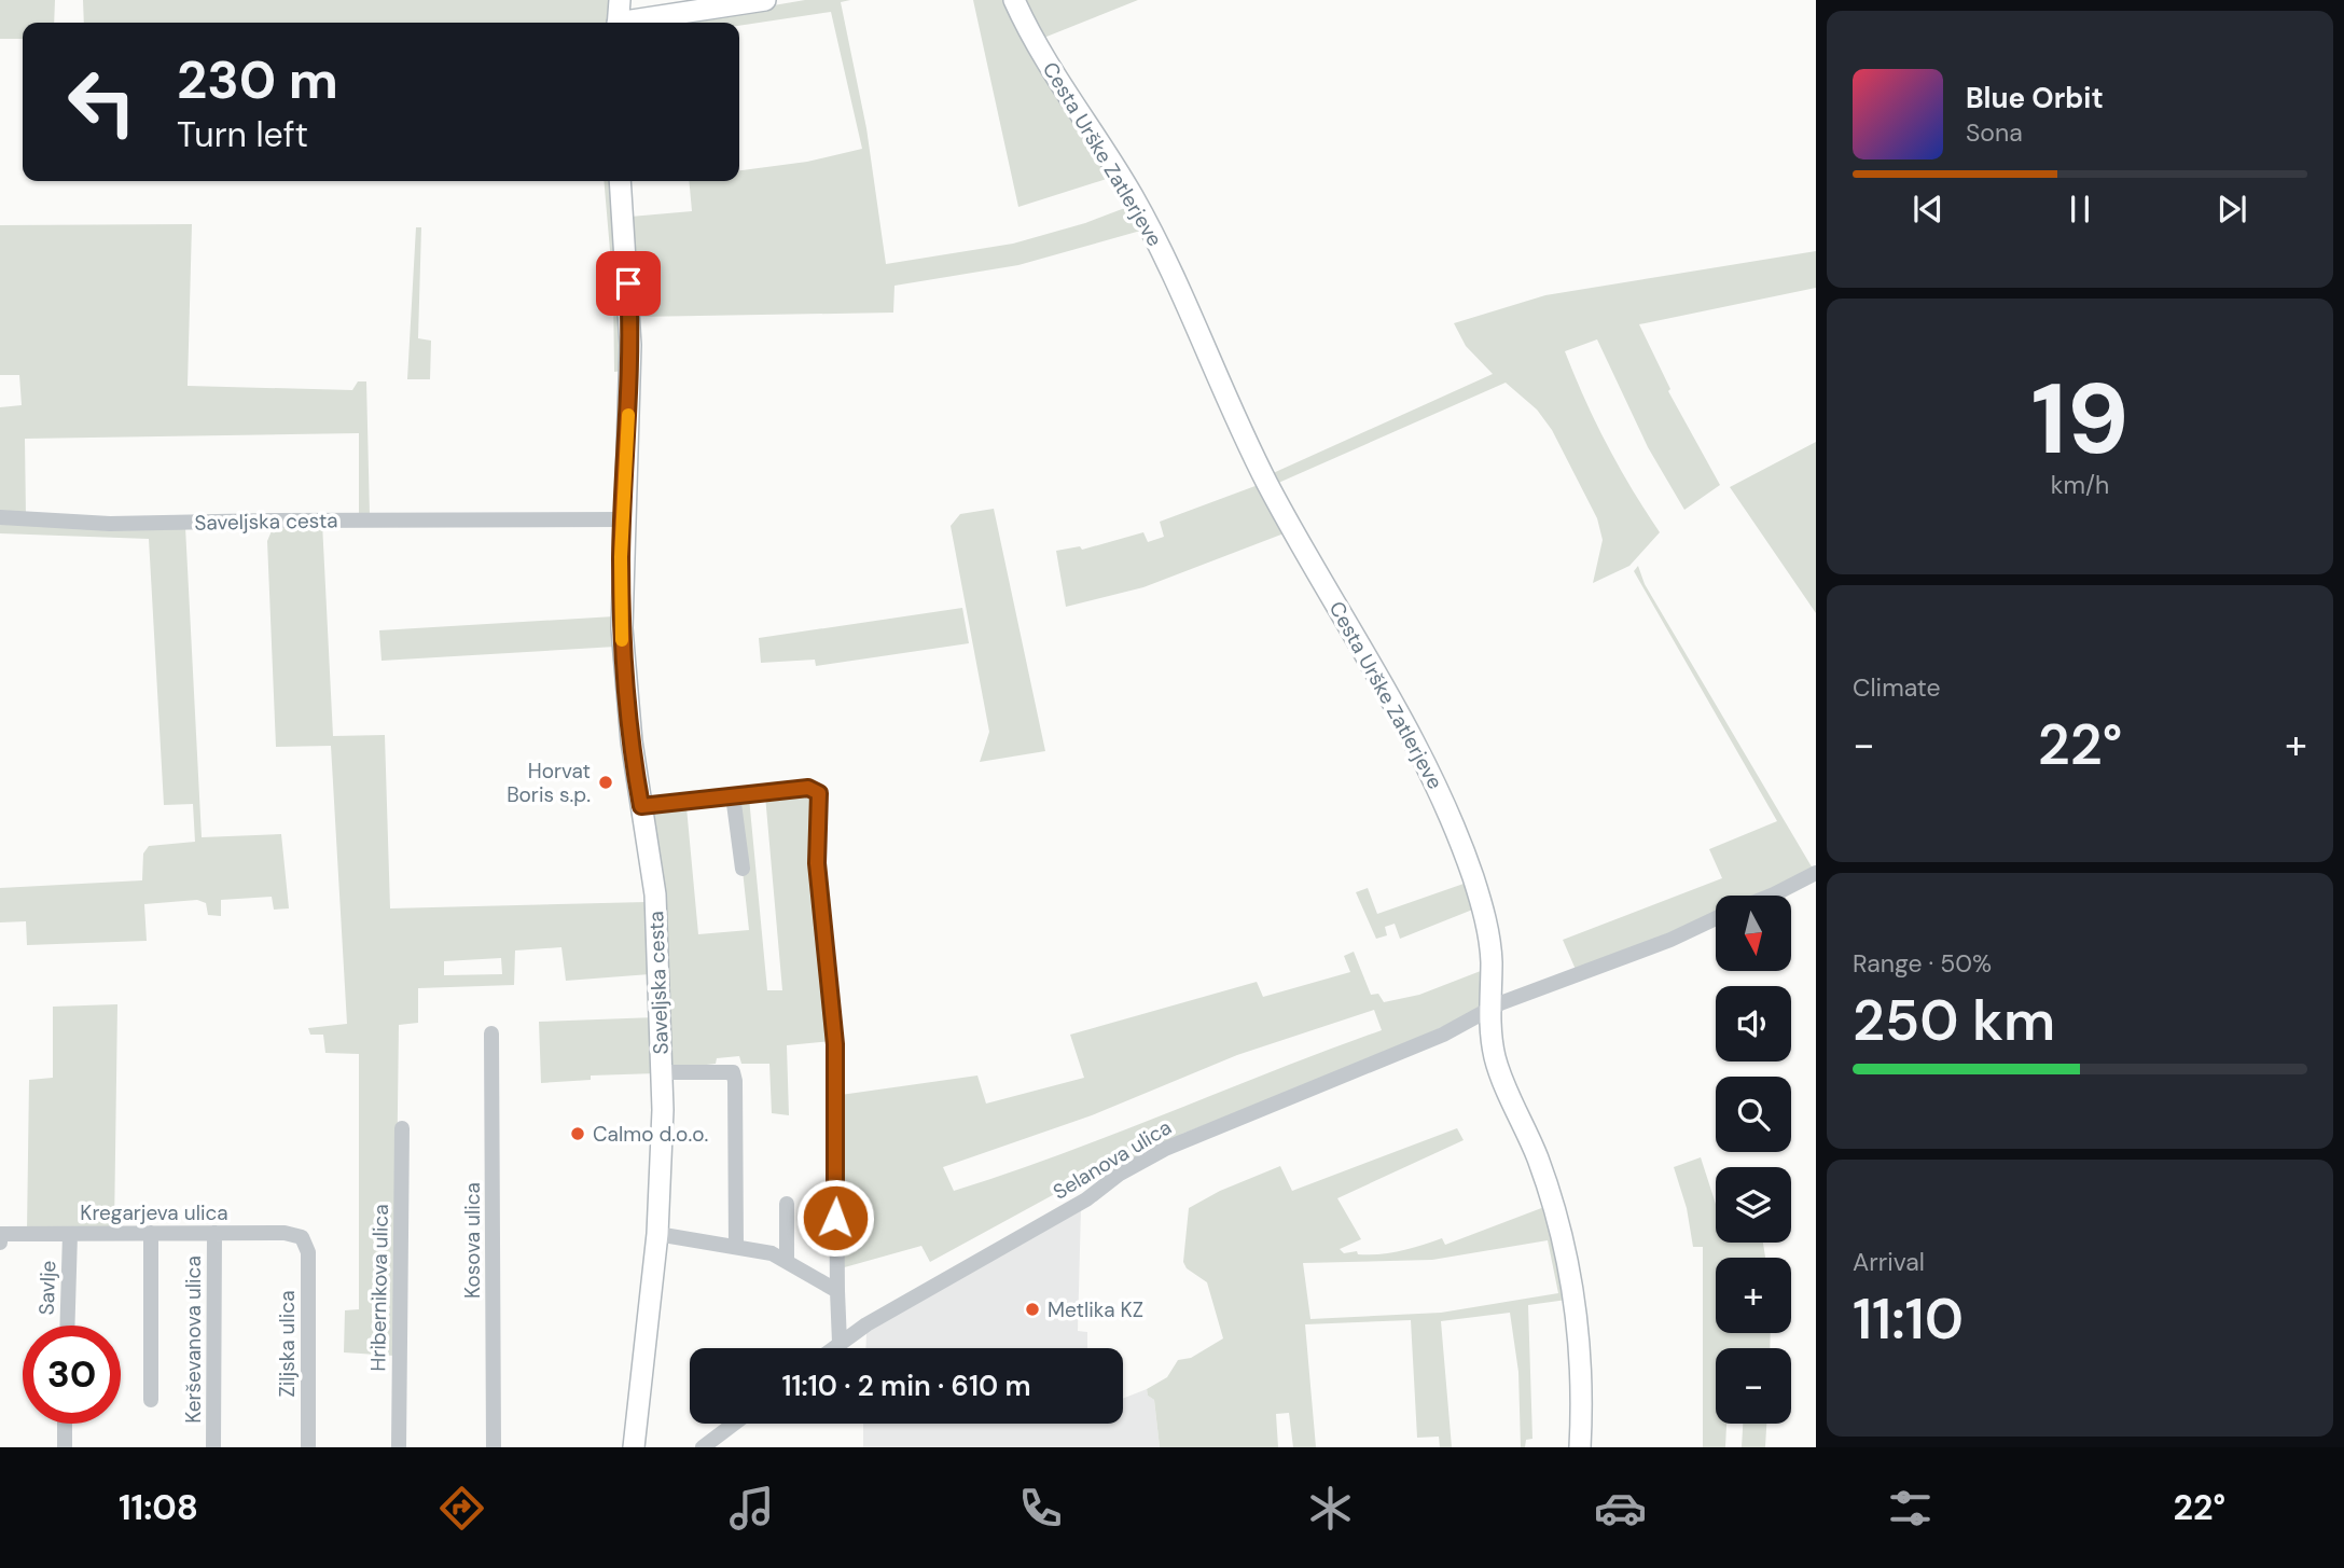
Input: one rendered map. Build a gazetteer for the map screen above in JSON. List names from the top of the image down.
{
  "streets": {
    "street": [
      "Cesta Urške Zatlerjeve",
      "Saveljska cesta",
      "Selanova ulica",
      "Kregarjeva ulica",
      "Kosova ulica",
      "Savlje",
      "Hribernikova ulica",
      "Kerševanova ulica",
      "Ziljska ulica"
    ]
  },
  "crossings": [
    ["Cesta Urške Zatlerjeve", "Selanova ulica"],
    ["Kregarjeva ulica", "Savlje"],
    ["Kregarjeva ulica", "Kerševanova ulica"],
    ["Kregarjeva ulica", "Ziljska ulica"]
  ],
  "places": ["Horvat Boris s.p.", "Calmo d.o.o.", "Metlika KZ"],
  "north": "bottom",
  "page": {
    "turn": ["230 m", "Turn left"],
    "song": ["Blue Orbit", "Sona"],
    "tile": [
      ["19", "km/h"],
      "Climate",
      ["Range · 50%", "250 km"],
      ["Arrival", "11:10"]
    ],
    "heat": ["−", "22°", "+"],
    "map_buttons": ["+", "−"],
    "limit": "30",
    "trip": "11:10 · 2 min · 610 m",
    "tabs": ["11:08", "22°"]
  }
}
